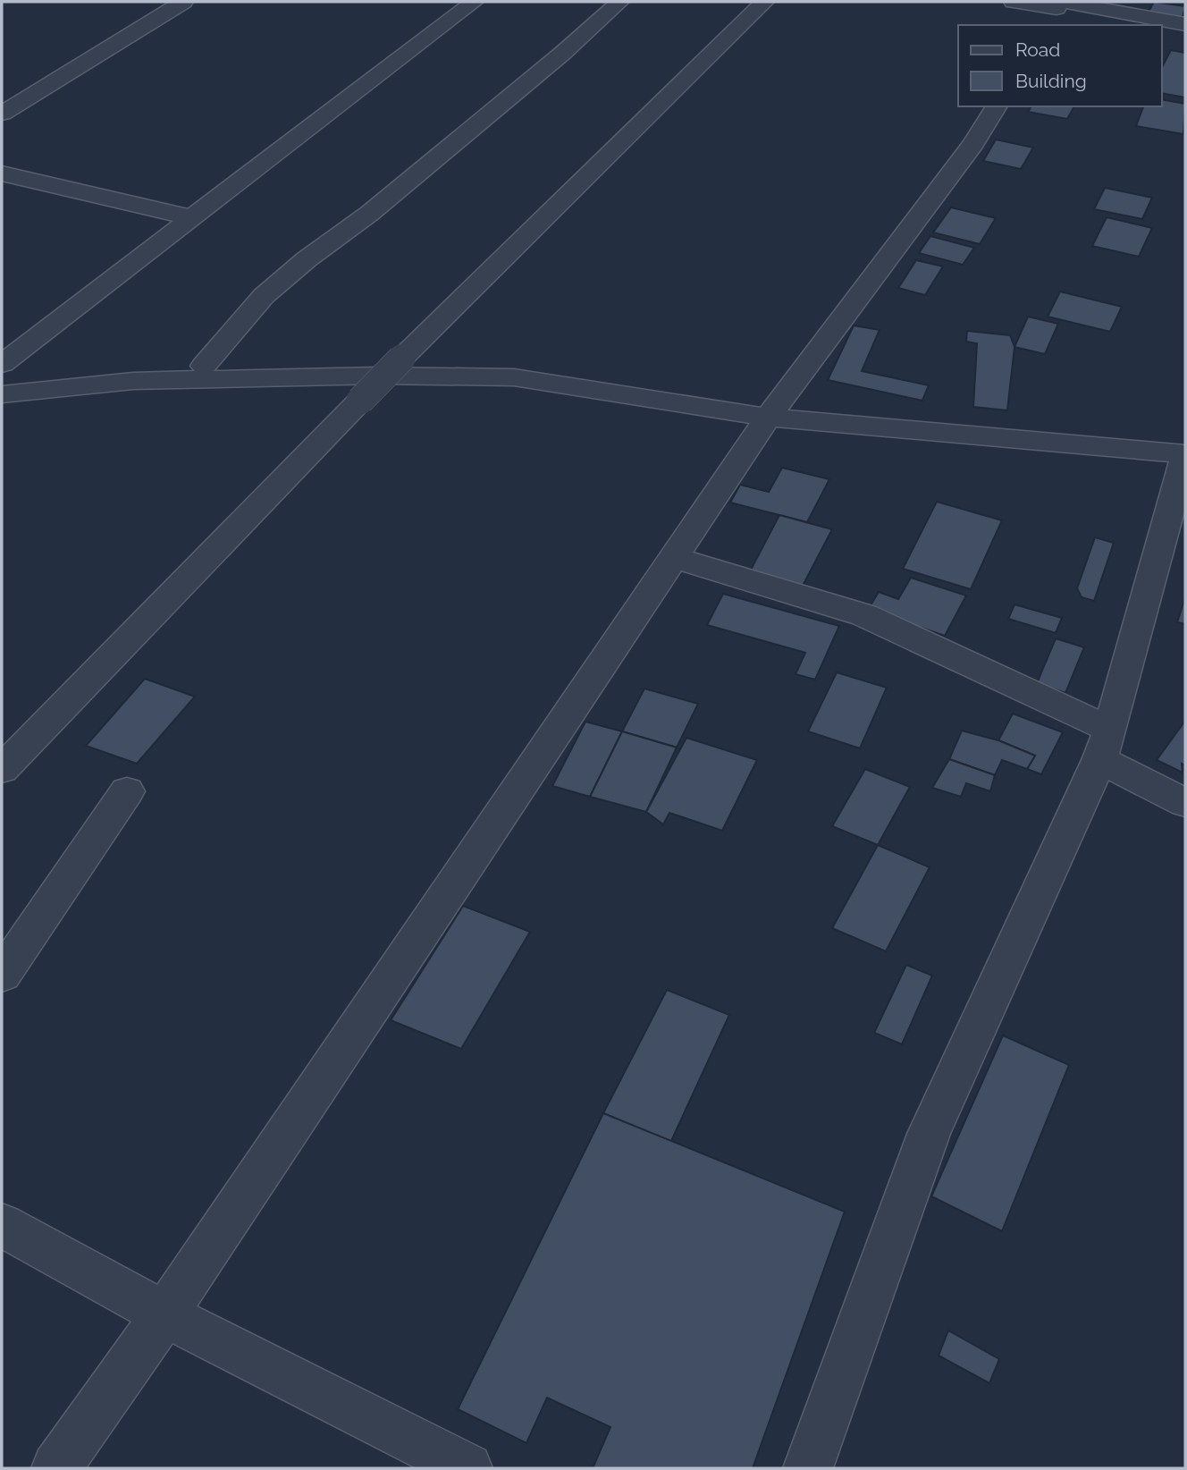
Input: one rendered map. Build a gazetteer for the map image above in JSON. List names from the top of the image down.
{
  "legend": ["Road", "Building"]
}
